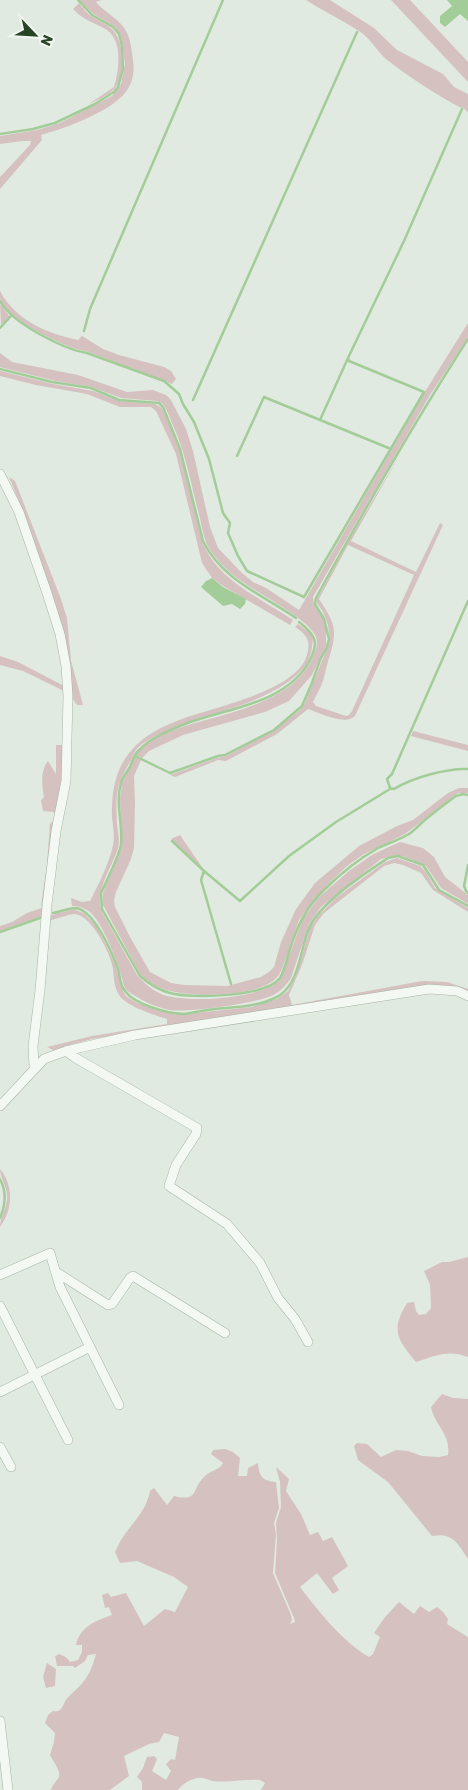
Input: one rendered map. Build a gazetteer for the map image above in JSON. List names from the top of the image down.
{
  "north": "bottom right"
}
